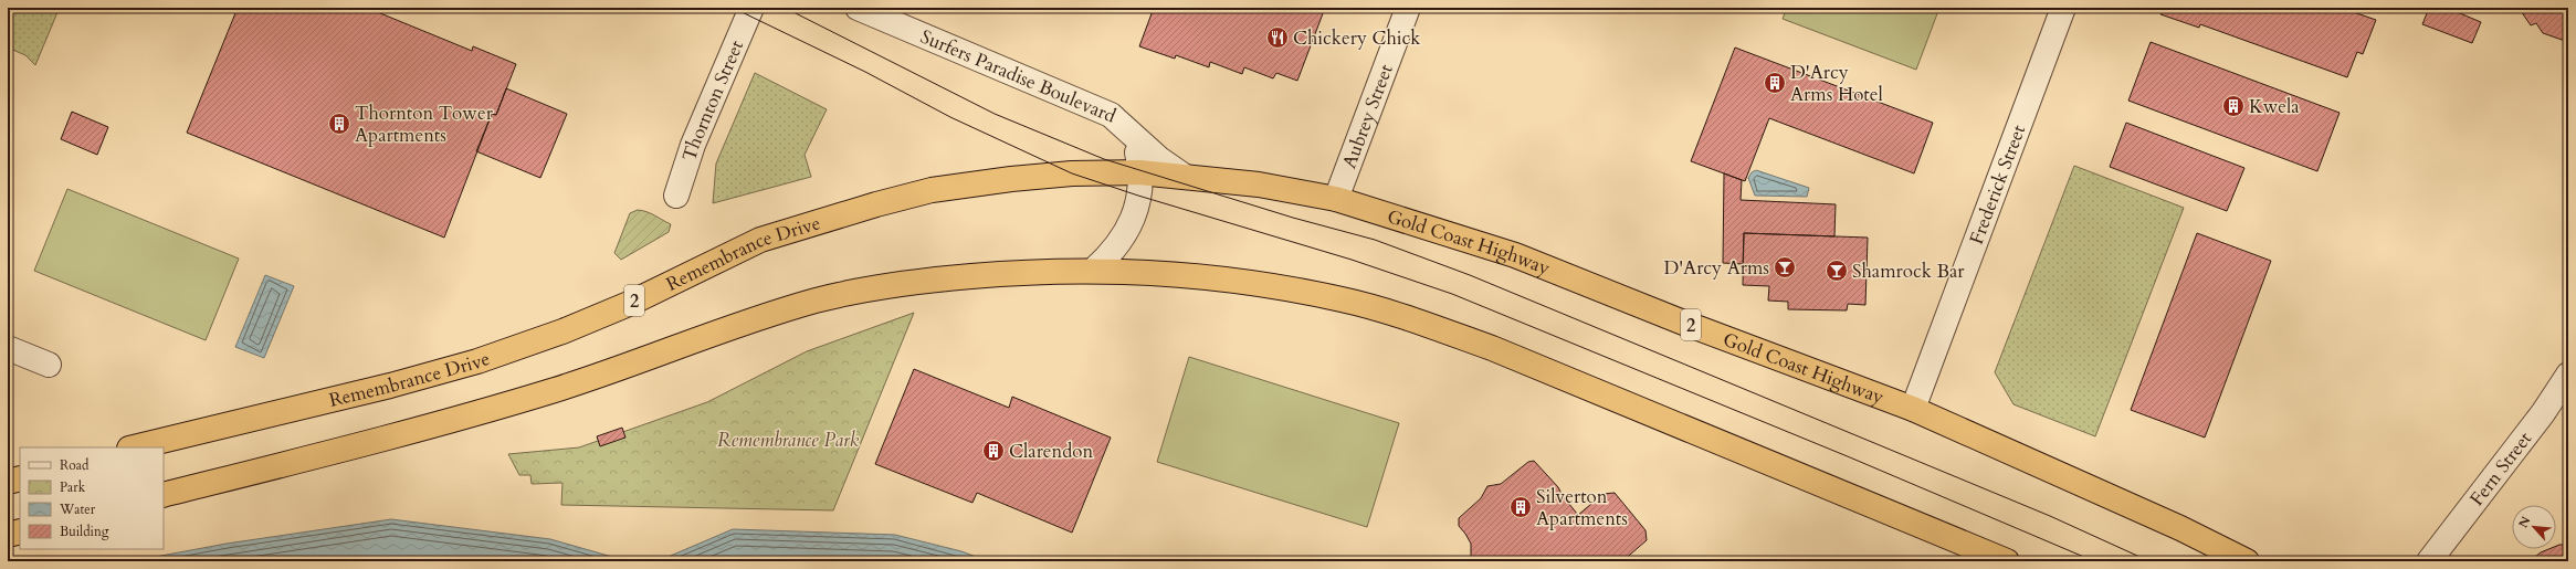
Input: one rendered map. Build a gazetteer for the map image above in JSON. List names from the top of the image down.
{
  "streets": {
    "highway": ["Gold Coast Highway", "Remembrance Drive", "2"],
    "street": [
      "Surfers Paradise Boulevard",
      "Thornton Street",
      "Aubrey Street",
      "Frederick Street",
      "Fern Street"
    ]
  },
  "crossings": [
    ["Surfers Paradise Boulevard", "Gold Coast Highway"],
    ["Surfers Paradise Boulevard", "Remembrance Drive"],
    ["Aubrey Street", "Gold Coast Highway"],
    ["Frederick Street", "Gold Coast Highway"],
    ["Gold Coast Highway", "Remembrance Drive"]
  ],
  "parks": ["Remembrance Park"],
  "places": {
    "restaurant": ["Chickery Chick"],
    "building": [
      "D'Arcy Arms Hotel",
      "Kwela",
      "Thornton Tower Apartments",
      "Clarendon",
      "Silverton Apartments"
    ],
    "bar": ["D'Arcy Arms", "Shamrock Bar"]
  },
  "legend": [
    "Road",
    "Park",
    "Water",
    "Building"
  ],
  "north": "top left"
}
